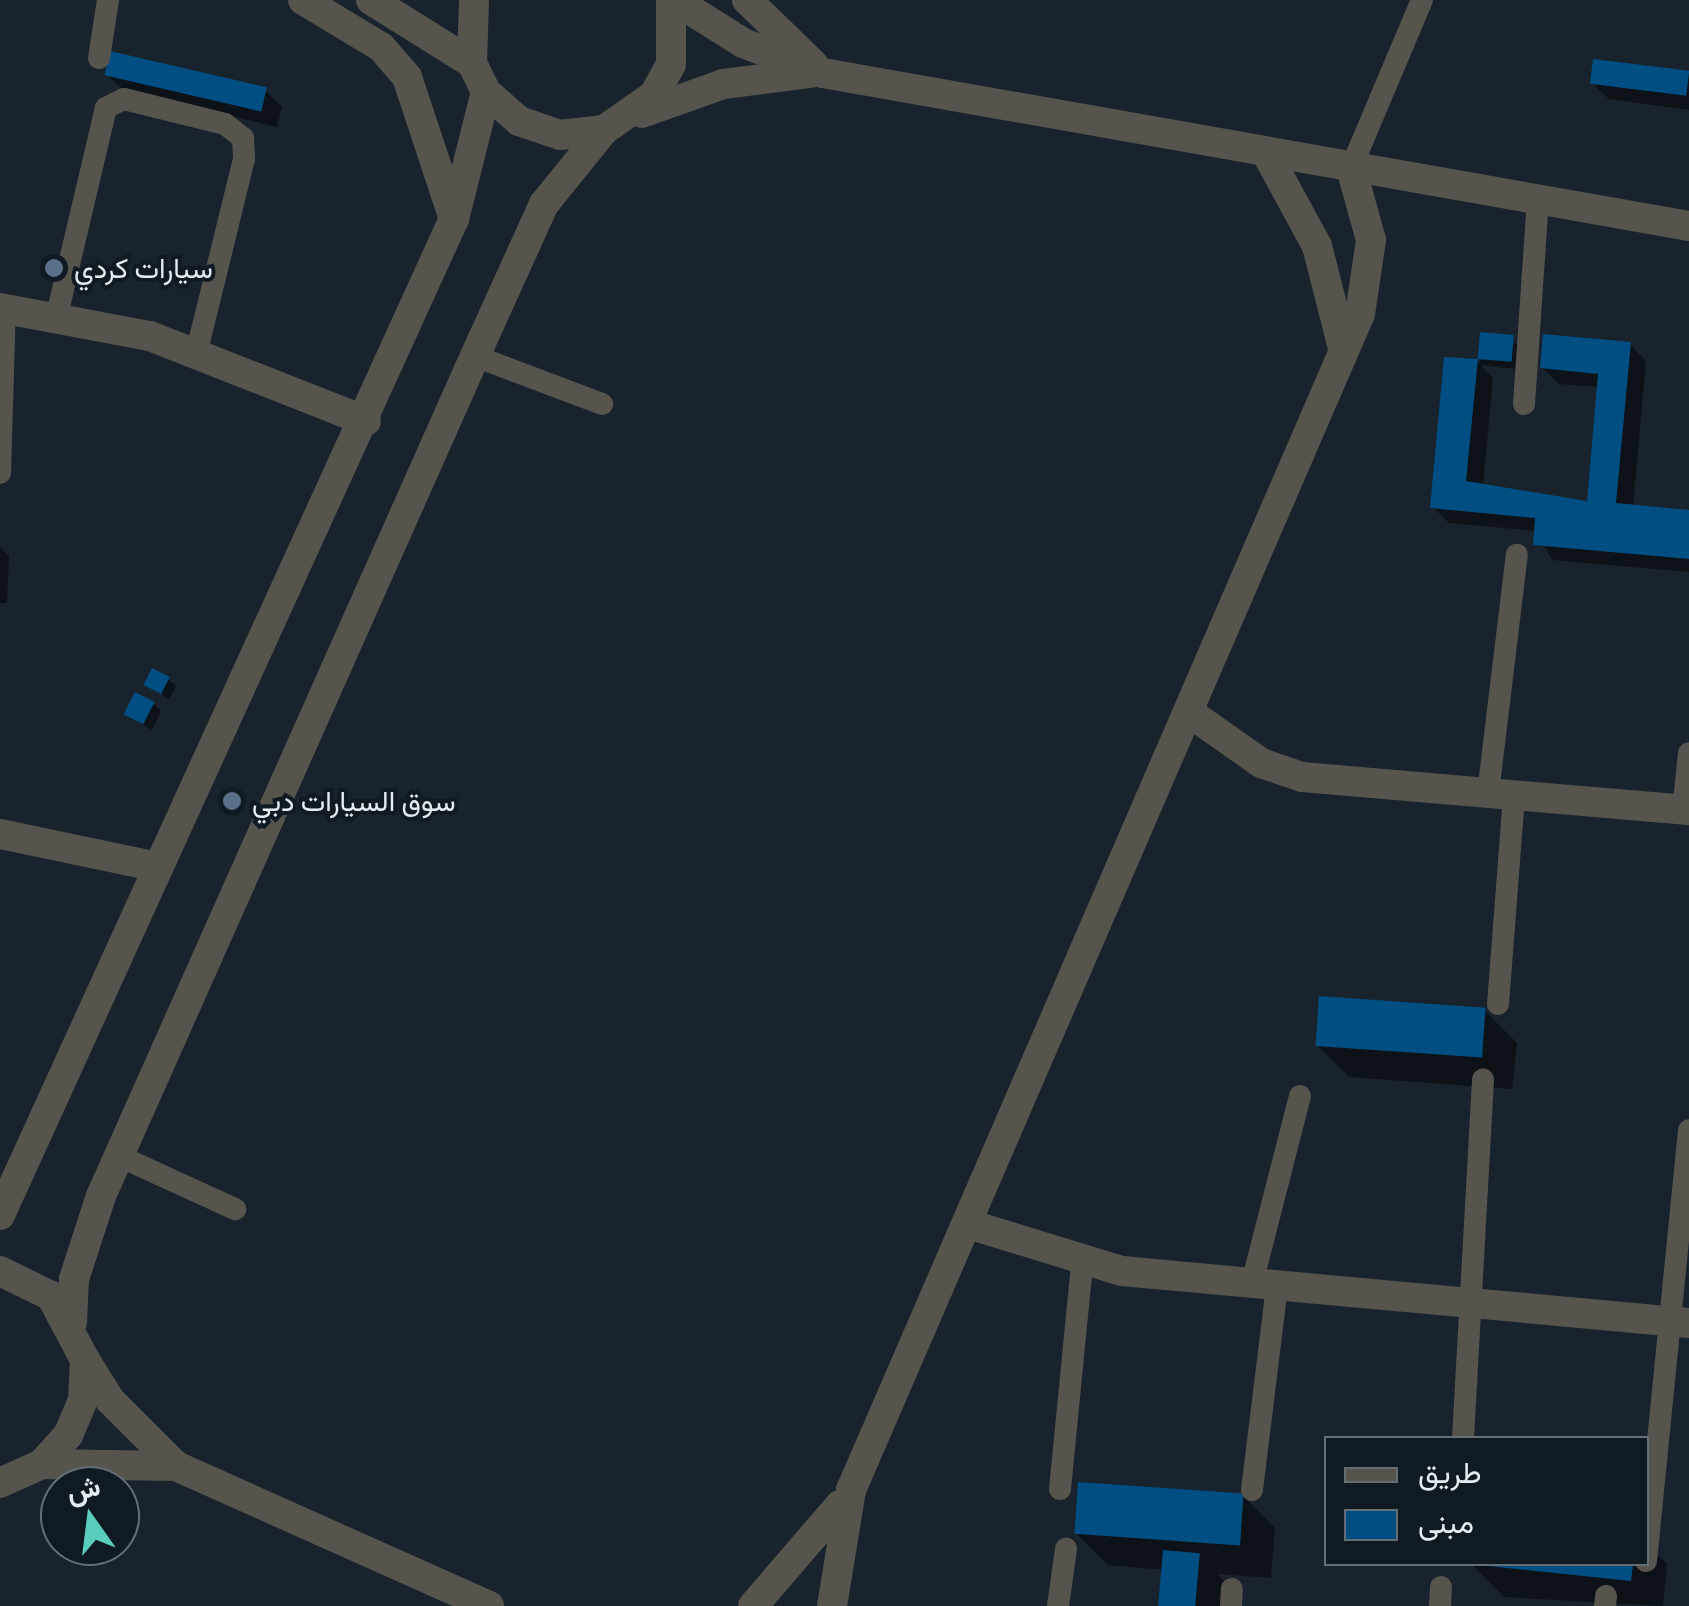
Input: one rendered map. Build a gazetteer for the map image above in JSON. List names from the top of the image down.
{
  "places": ["سيارات كردي", "سوق السيارات دبي"],
  "legend": ["طريق", "مبنى"],
  "north": "top"
}
